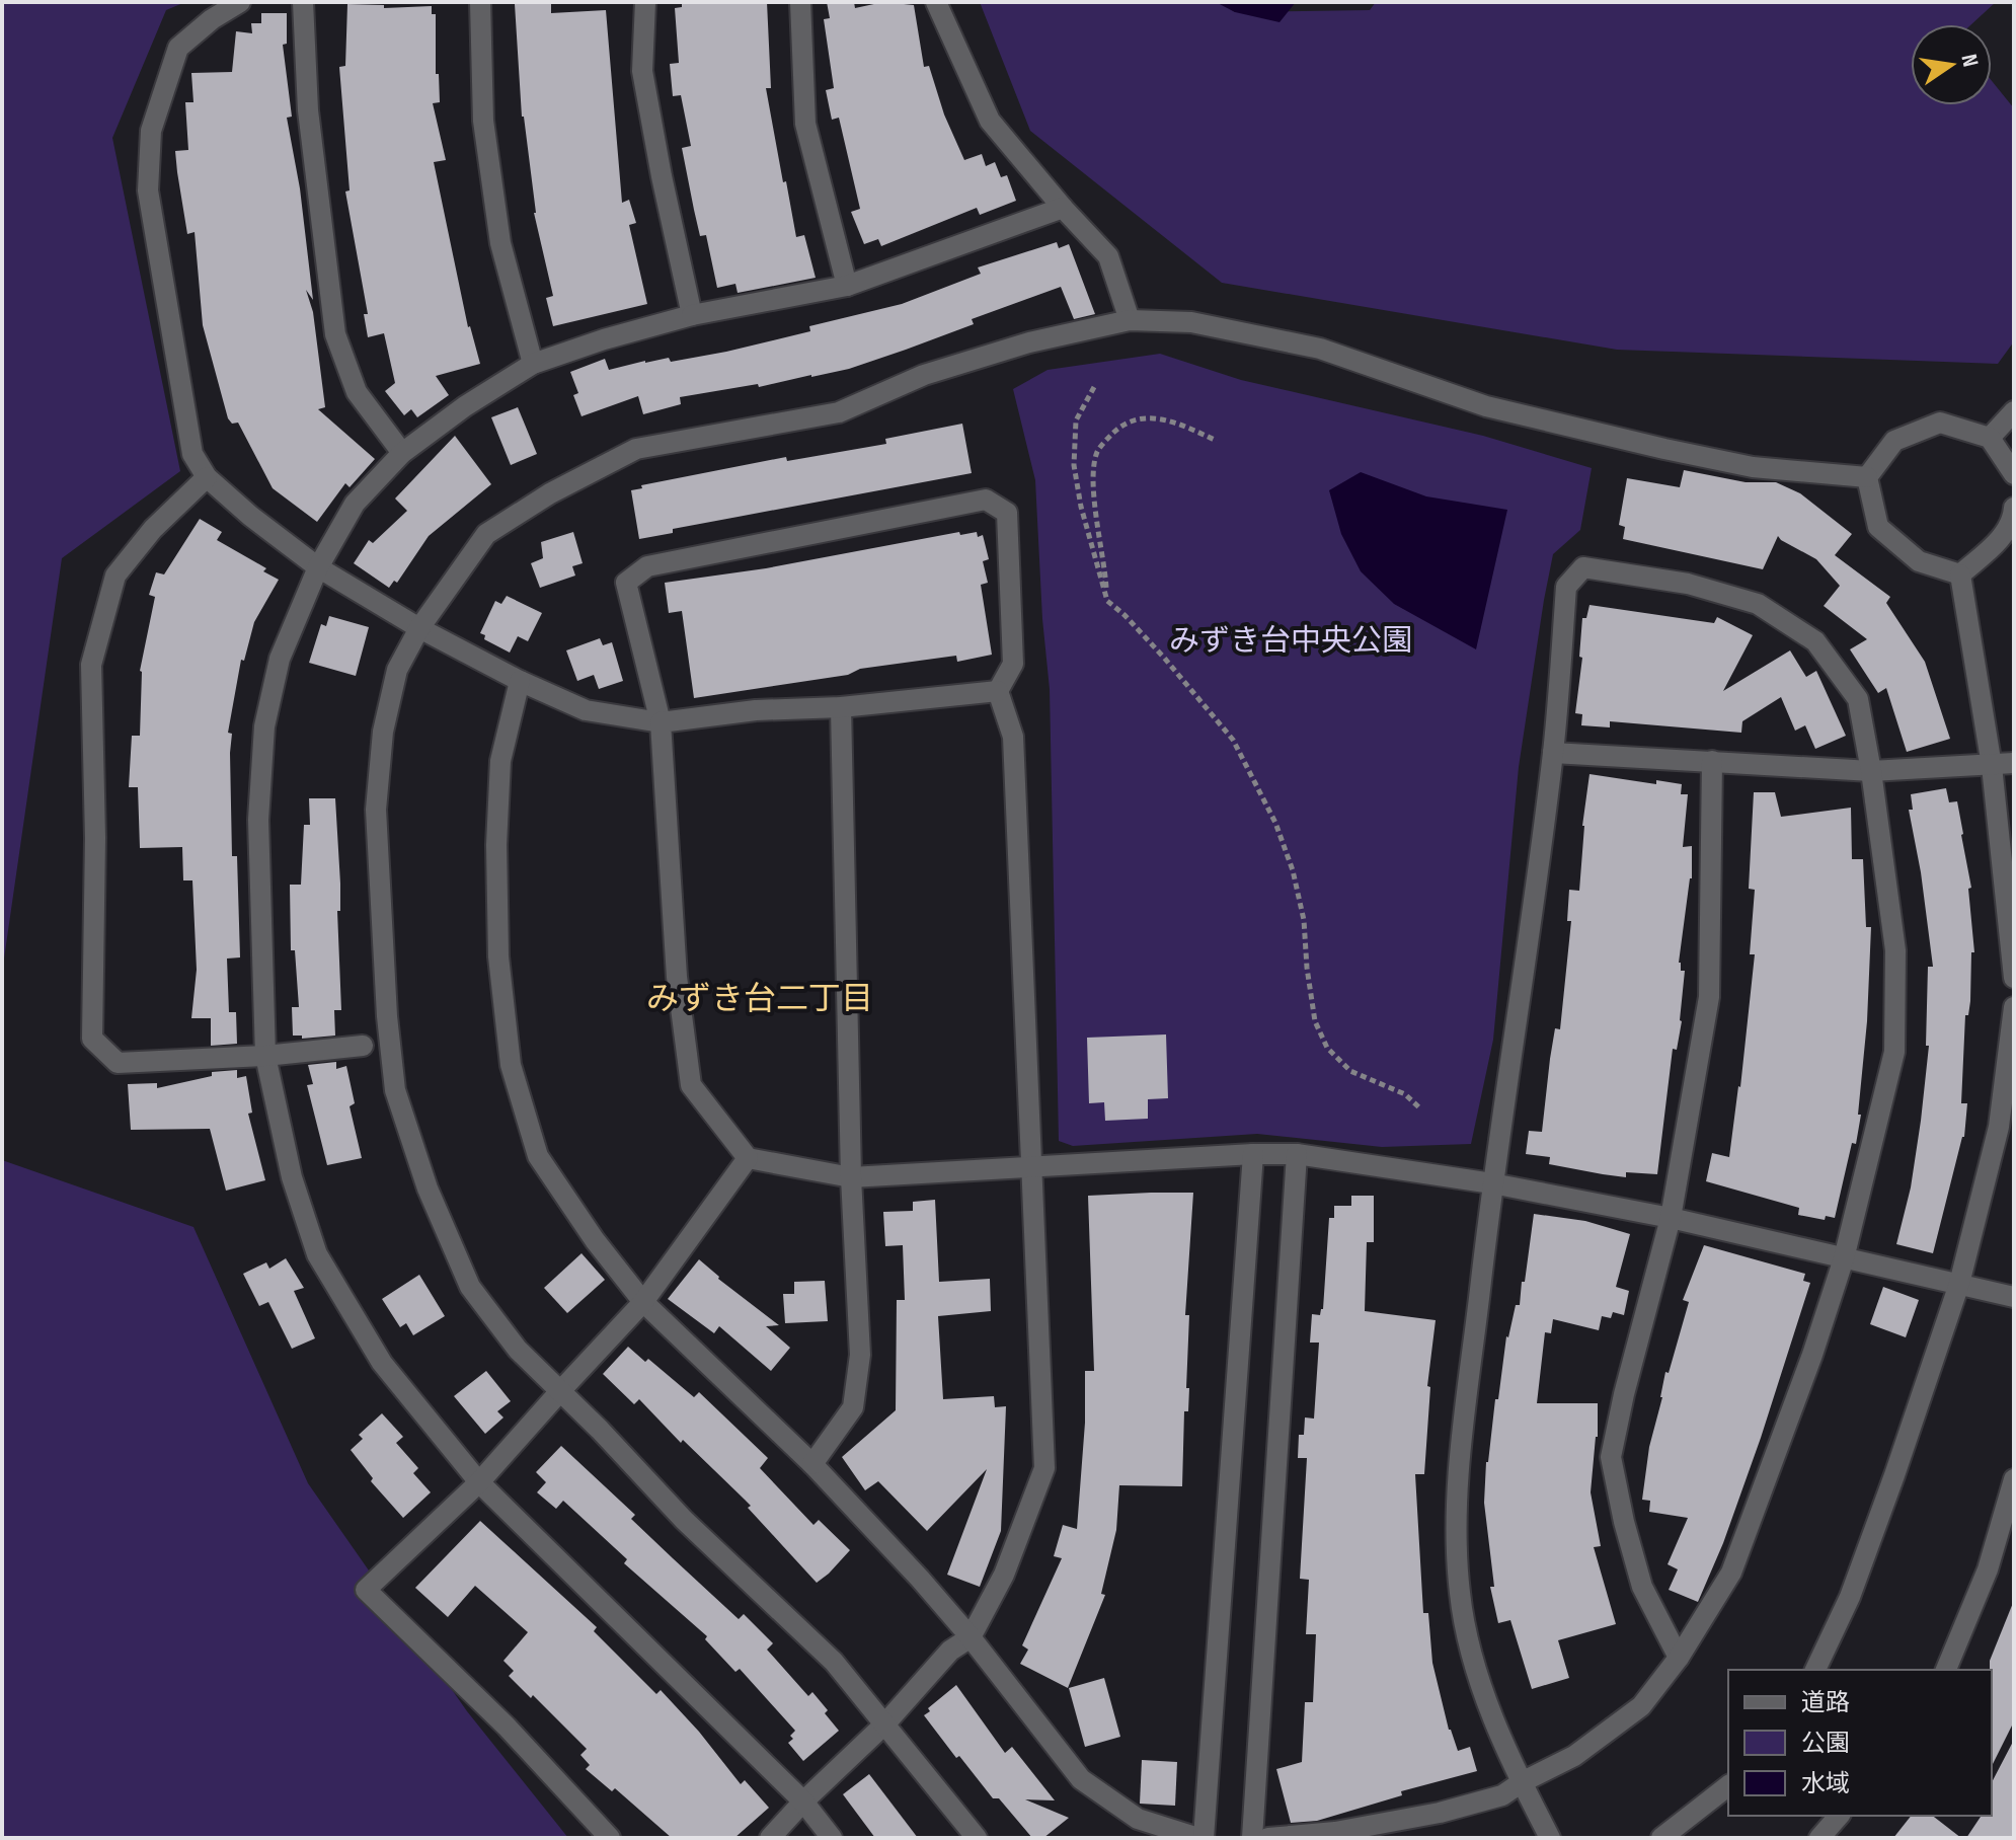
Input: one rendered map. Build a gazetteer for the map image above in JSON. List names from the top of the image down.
{
  "districts": ["みずき台二丁目"],
  "parks": ["みずき台中央公園"],
  "legend": ["道路", "公園", "水域"],
  "north": "right"
}
